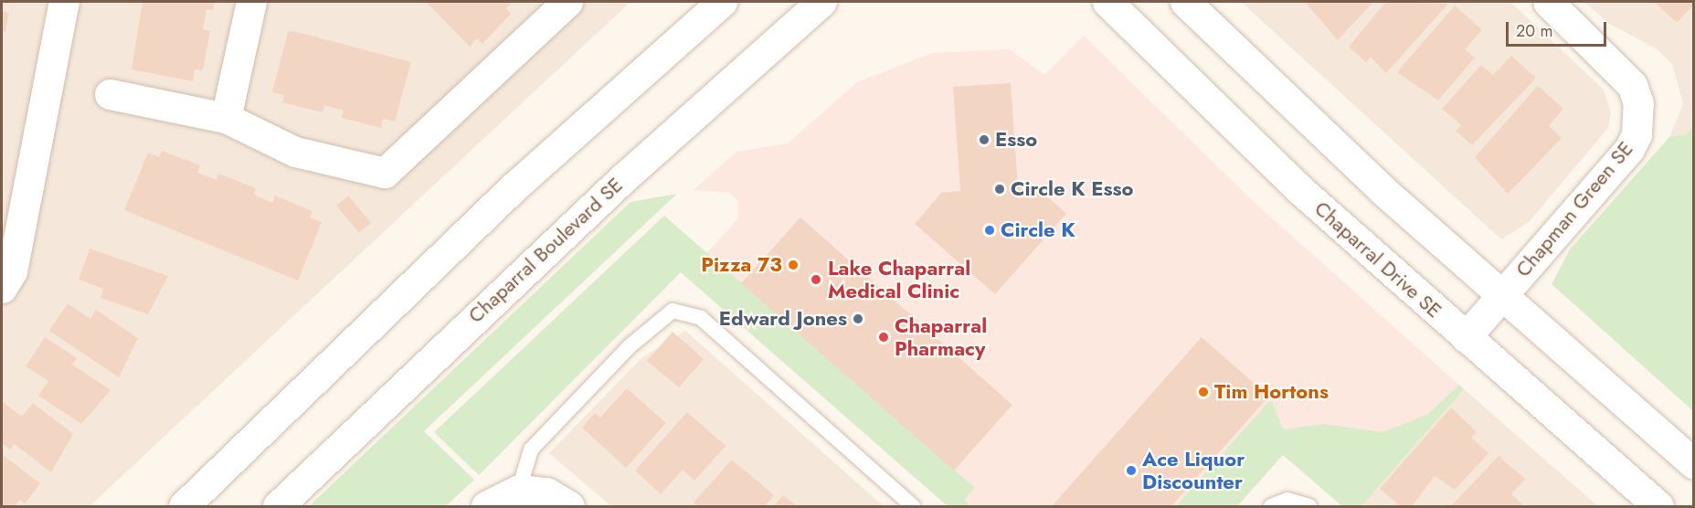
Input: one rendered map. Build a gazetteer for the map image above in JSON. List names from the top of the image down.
{
  "streets": {
    "street": ["Chapman Green SE", "Chaparral Boulevard SE", "Chaparral Drive SE"]
  },
  "crossings": [
    ["Chapman Green SE", "Chaparral Drive SE"]
  ],
  "places": [
    "Esso",
    "Circle K Esso",
    "Circle K",
    "Pizza 73",
    "Lake Chaparral Medical Clinic",
    "Edward Jones",
    "Chaparral Pharmacy",
    "Tim Hortons",
    "Ace Liquor Discounter"
  ],
  "scale_bar": "20 m"
}
